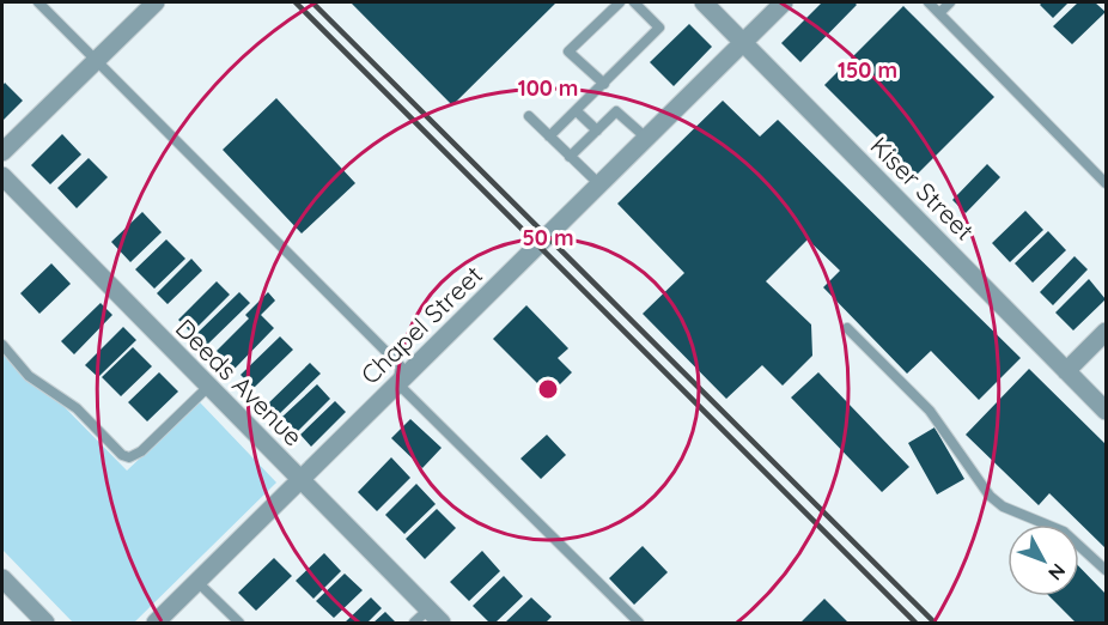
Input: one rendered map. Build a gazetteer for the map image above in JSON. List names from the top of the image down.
{
  "streets": {
    "street": ["Kiser Street", "Chapel Street", "Deeds Avenue"]
  },
  "crossings": [
    ["Kiser Street", "Chapel Street"],
    ["Chapel Street", "Deeds Avenue"]
  ],
  "north": "bottom right",
  "rings": ["150 m", "100 m", "50 m"]
}
